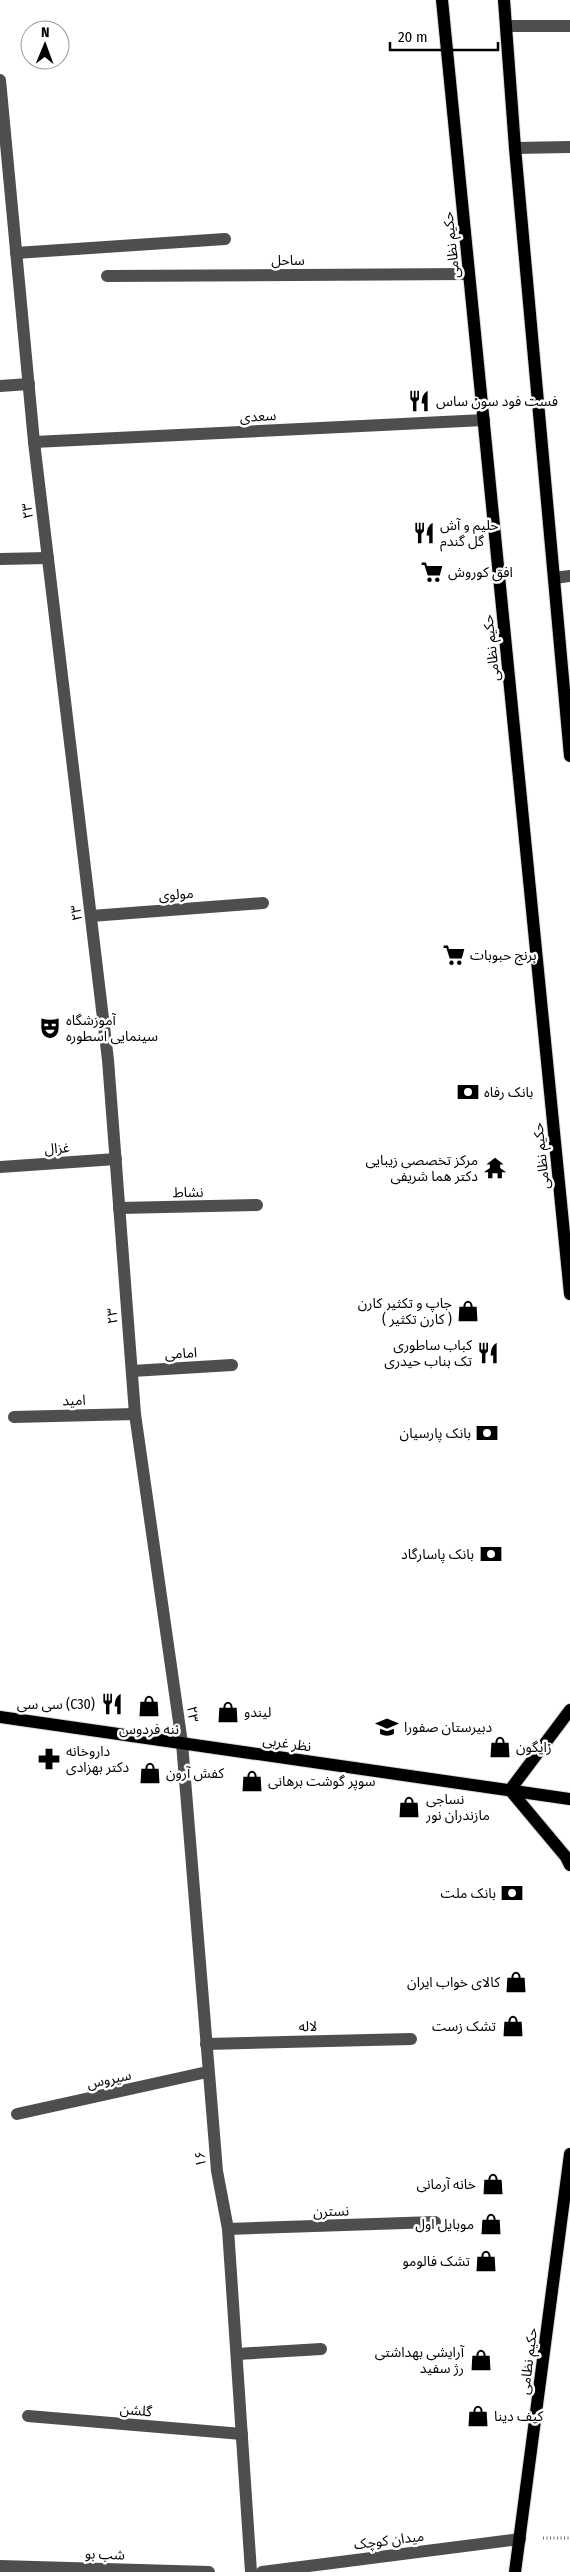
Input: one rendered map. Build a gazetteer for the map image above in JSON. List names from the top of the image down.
{
  "streets": {
    "main road": ["حکیم نظامی", "نظر غربی"],
    "street": [
      "ساحل",
      "سعدی",
      "۲۳",
      "مولوی",
      "غزال",
      "نشاط",
      "امامی",
      "امید",
      "لاله",
      "سیروس",
      "۱۶",
      "نسترن",
      "گلشن",
      "میدان کوچک",
      "شب بو"
    ]
  },
  "crossings": [
    ["حکیم نظامی", "ساحل"],
    ["حکیم نظامی", "سعدی"],
    ["حکیم نظامی", "میدان کوچک"],
    ["سعدی", "۲۳"],
    ["۲۳", "مولوی"],
    ["۲۳", "غزال"],
    ["۲۳", "نشاط"],
    ["۲۳", "امامی"],
    ["۲۳", "امید"],
    ["۲۳", "نظر غربی"],
    ["۲۳", "۱۶"],
    ["نظر غربی", "۱۶"],
    ["لاله", "۱۶"],
    ["سیروس", "۱۶"],
    ["۱۶", "نسترن"],
    ["۱۶", "گلشن"]
  ],
  "places": {
    "restaurant": [
      "فست فود سون ساس",
      "حلیم و آش گل گندم",
      "کباب ساطوری تک بناب حیدری",
      "سی سی (C30)"
    ],
    "supermarket": ["افق کوروش", "برنج حبوبات"],
    "theatre": ["آموزشگاه سینمایی اسطوره"],
    "bank": [
      "بانک رفاه",
      "بانک پارسیان",
      "بانک پاسارگاد",
      "بانک ملت"
    ],
    "temple": ["مرکز تخصصی زیبایی دکتر هما شریفی"],
    "shop": [
      "چاپ و تکثیر کارن ( کارن تکثیر )",
      "ننه فردوس",
      "لیندو",
      "زایگون",
      "کفش آرون",
      "سوپر گوشت برهانی",
      "نساجی مازندران نور",
      "کالای خواب ایران",
      "تشک زست",
      "خانه آرمانی",
      "موبایل اول",
      "تشک فالومو",
      "آرایشی بهداشتی رژ سفید",
      "کیف دینا"
    ],
    "school or university": ["دبیرستان صفورا"],
    "pharmacy": ["داروخانه دکتر بهزادی"]
  },
  "scale_bar": "20 m",
  "north": "top"
}
